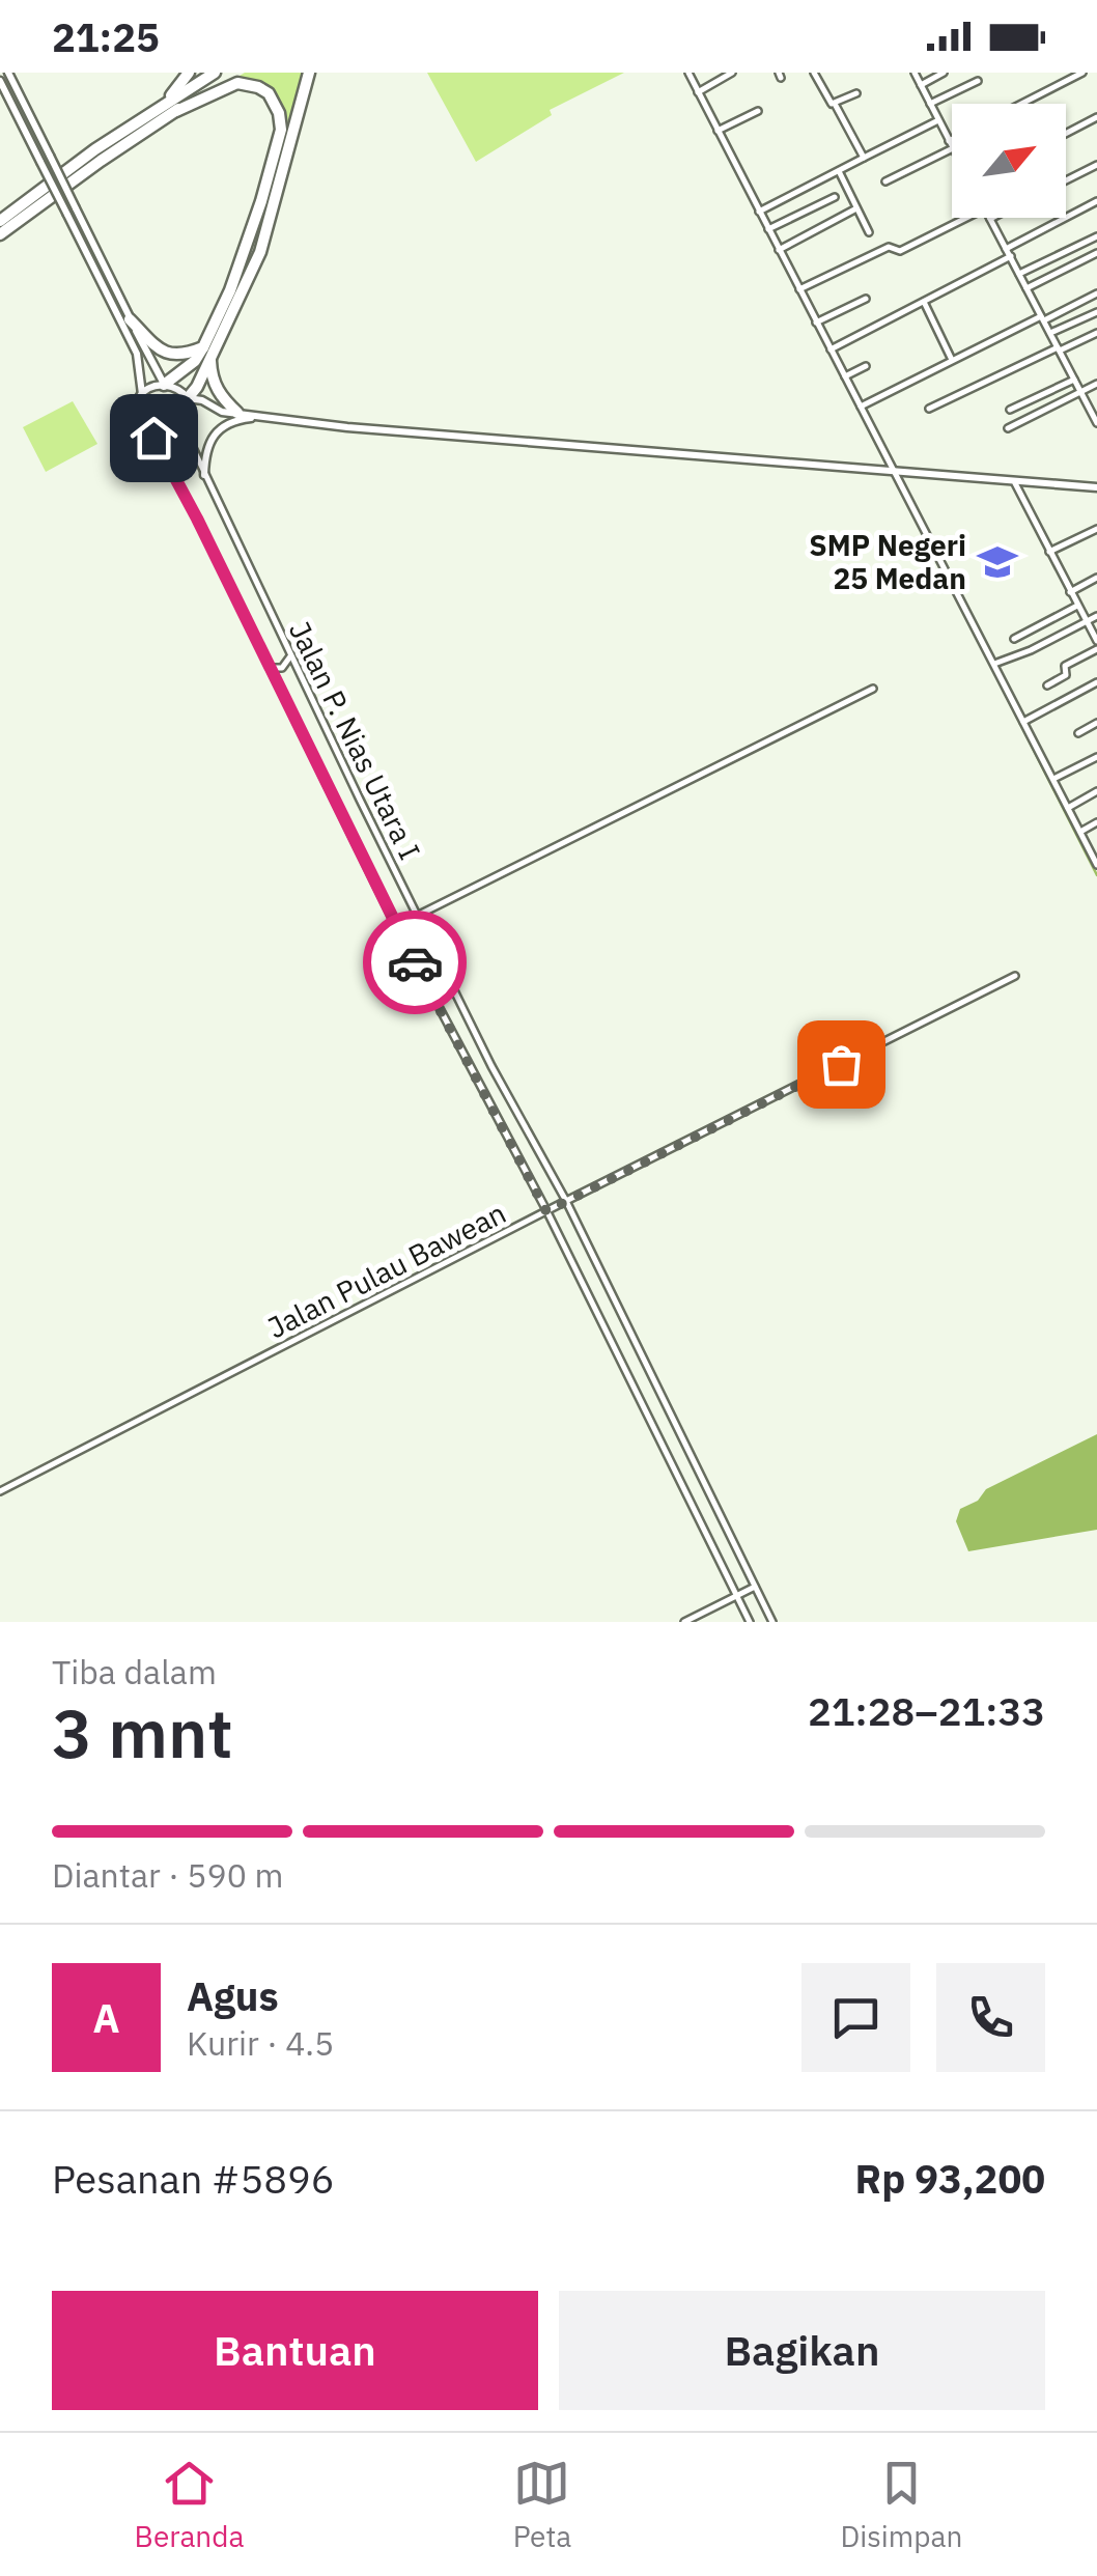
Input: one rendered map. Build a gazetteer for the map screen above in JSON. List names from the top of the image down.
{
  "streets": {
    "street": ["Jalan P. Nias Utara I", "Jalan Pulau Bawean"]
  },
  "crossings": [
    ["Jalan P. Nias Utara I", "Jalan Pulau Bawean"]
  ],
  "places": {
    "school or university": ["SMP Negeri 25 Medan"]
  },
  "north": "top right",
  "page": {
    "status": "21:25",
    "heading": ["3 mnt", "Tiba dalam", "21:28–21:33"],
    "panel": [
      "Agus",
      "Kurir · 4.5",
      "Pesanan #5896",
      "Rp 93,200"
    ],
    "bar": "Diantar · 590 m",
    "round": "A",
    "buttons": ["Bantuan", "Bagikan"],
    "tabs": ["Beranda", "Peta", "Disimpan"]
  }
}
